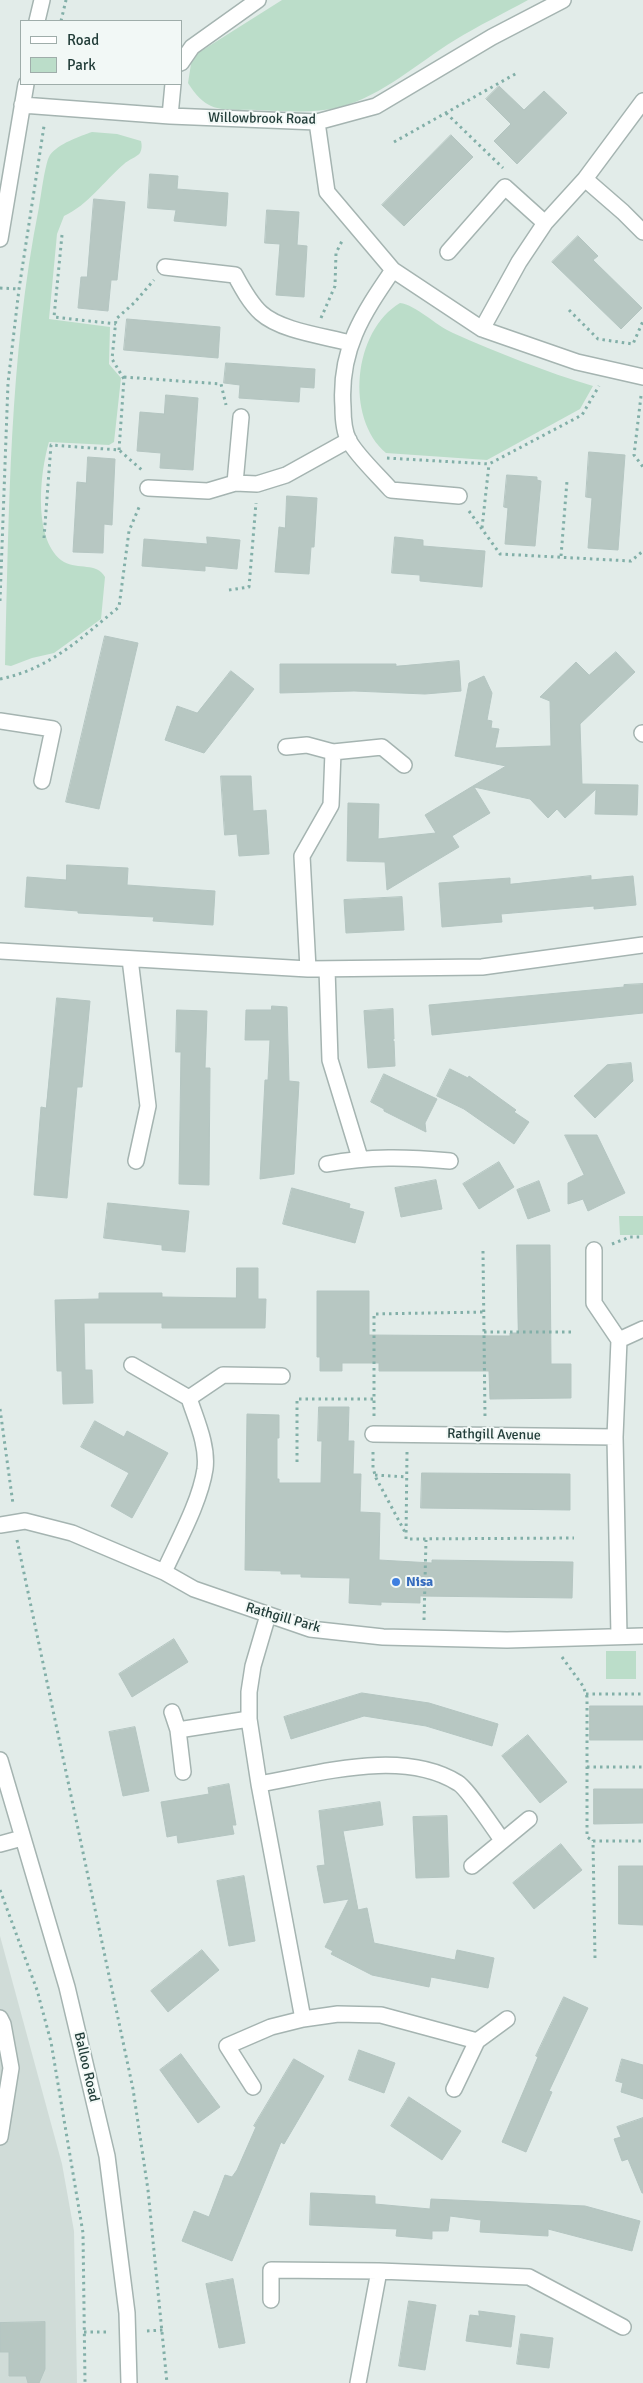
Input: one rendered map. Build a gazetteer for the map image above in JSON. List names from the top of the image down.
{
  "streets": {
    "street": [
      "Willowbrook Road",
      "Rathgill Avenue",
      "Rathgill Park",
      "Balloo Road"
    ]
  },
  "places": ["Nisa"],
  "legend": ["Road", "Park"]
}
